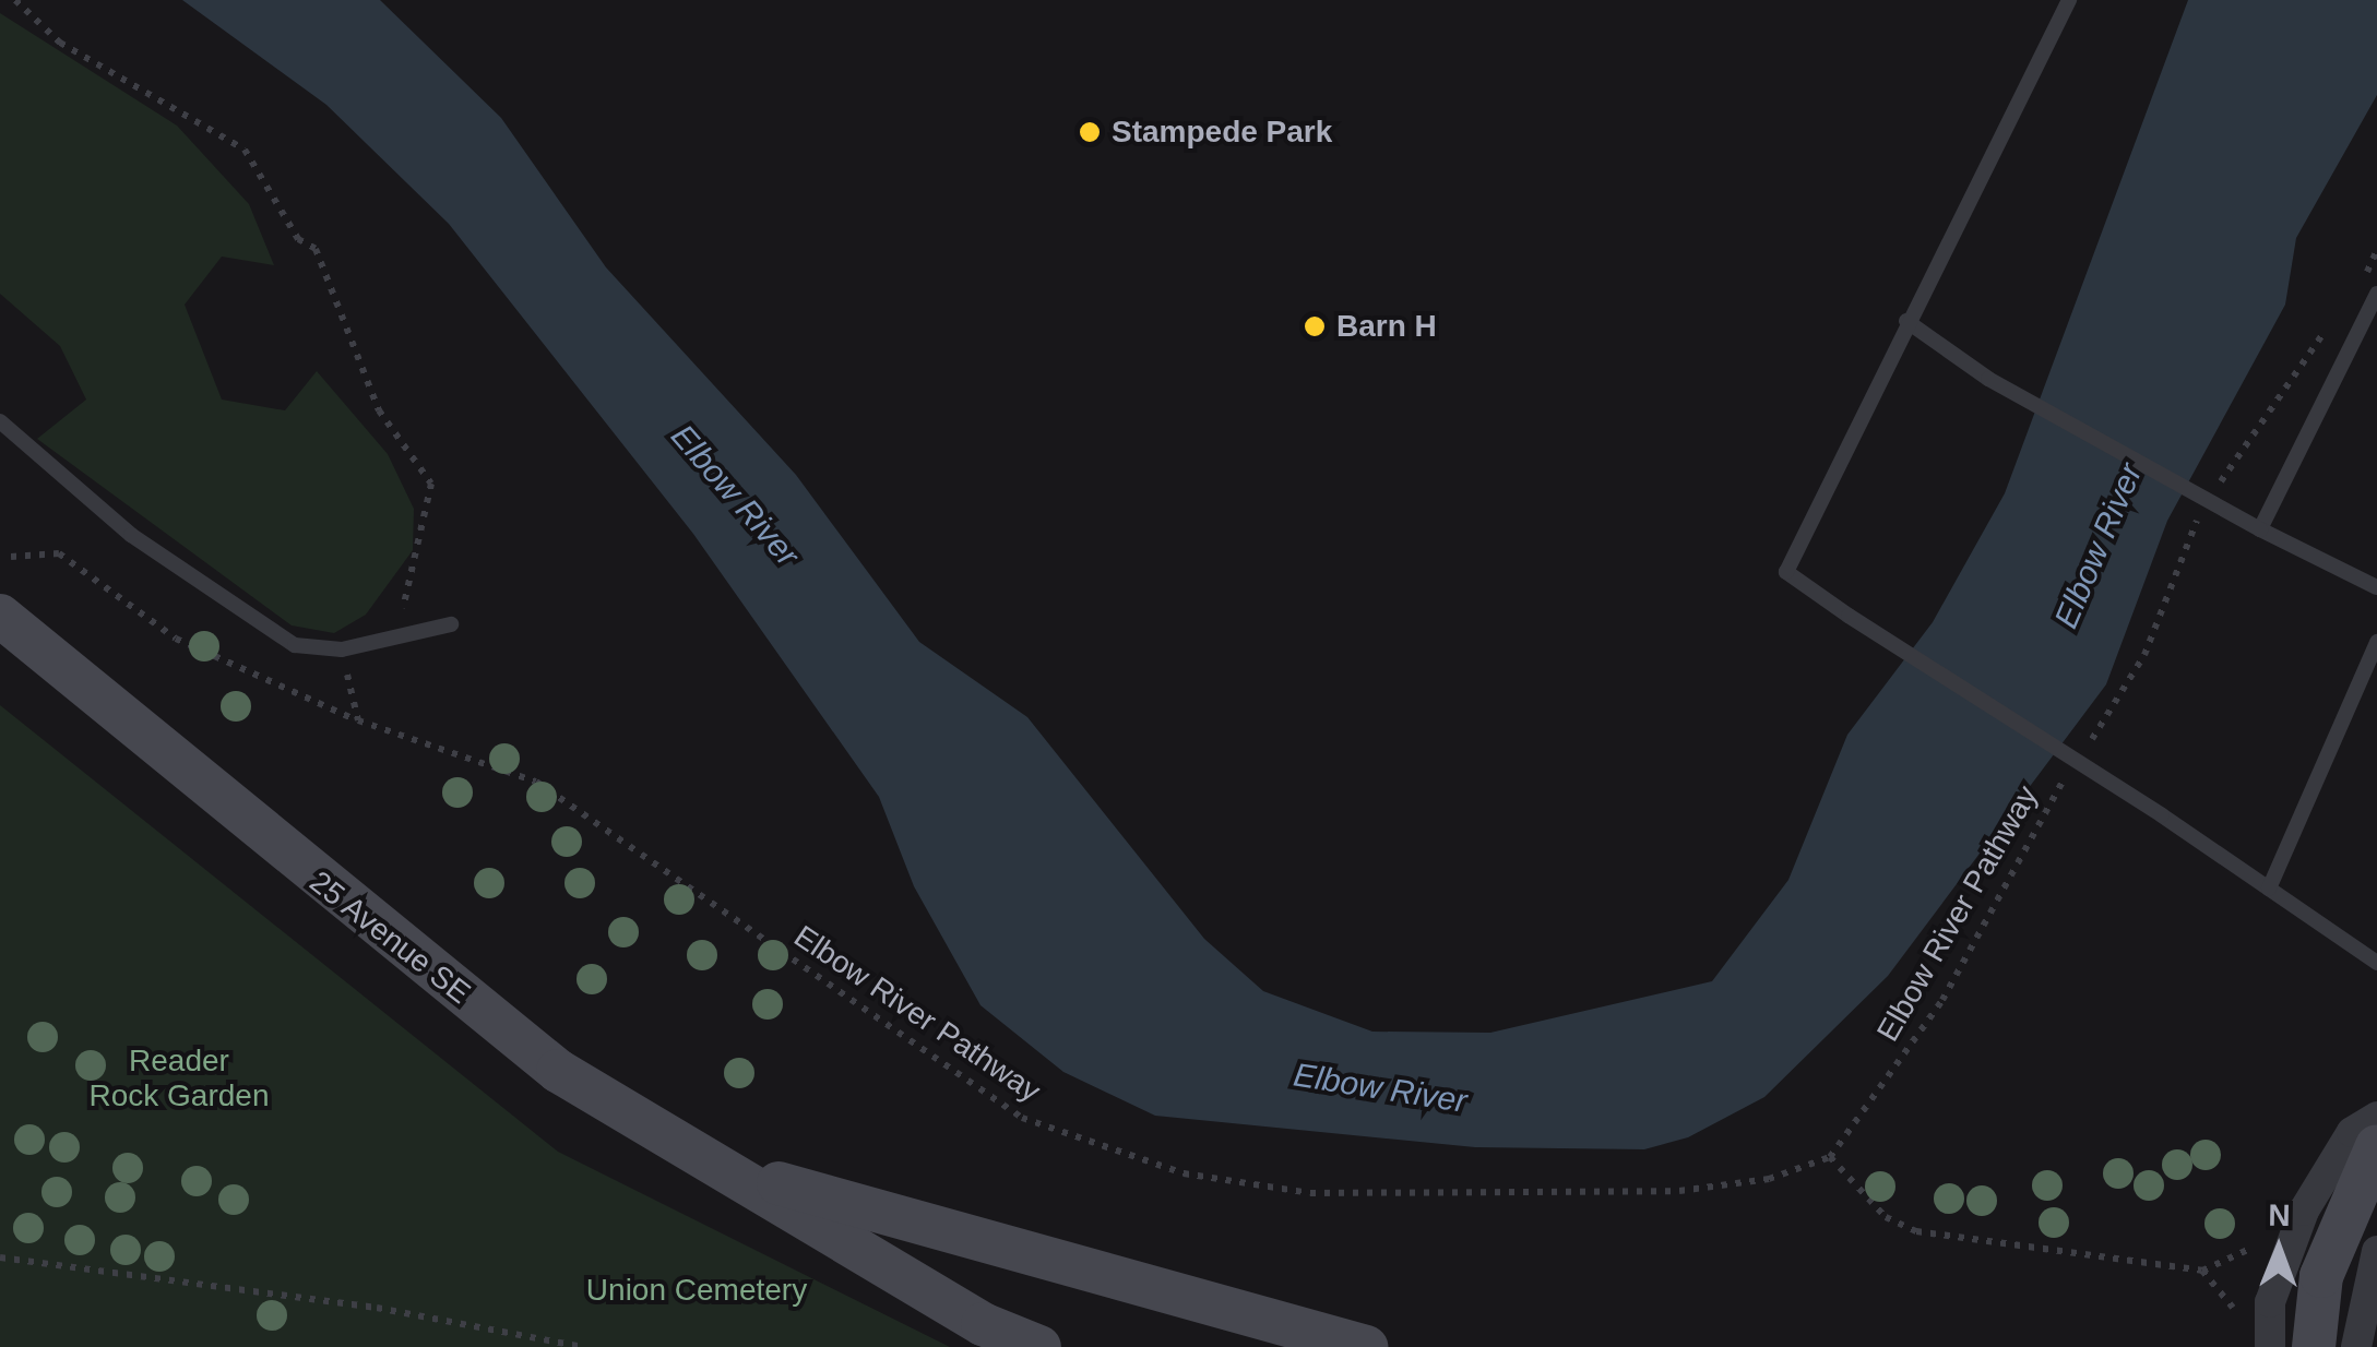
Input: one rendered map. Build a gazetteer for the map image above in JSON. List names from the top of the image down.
{
  "streets": {
    "street": ["25 Avenue SE"],
    "path": ["Elbow River Pathway"]
  },
  "water": ["Elbow River"],
  "parks": ["Reader Rock Garden", "Union Cemetery"],
  "places": ["Stampede Park", "Barn H"],
  "north": "top"
}
